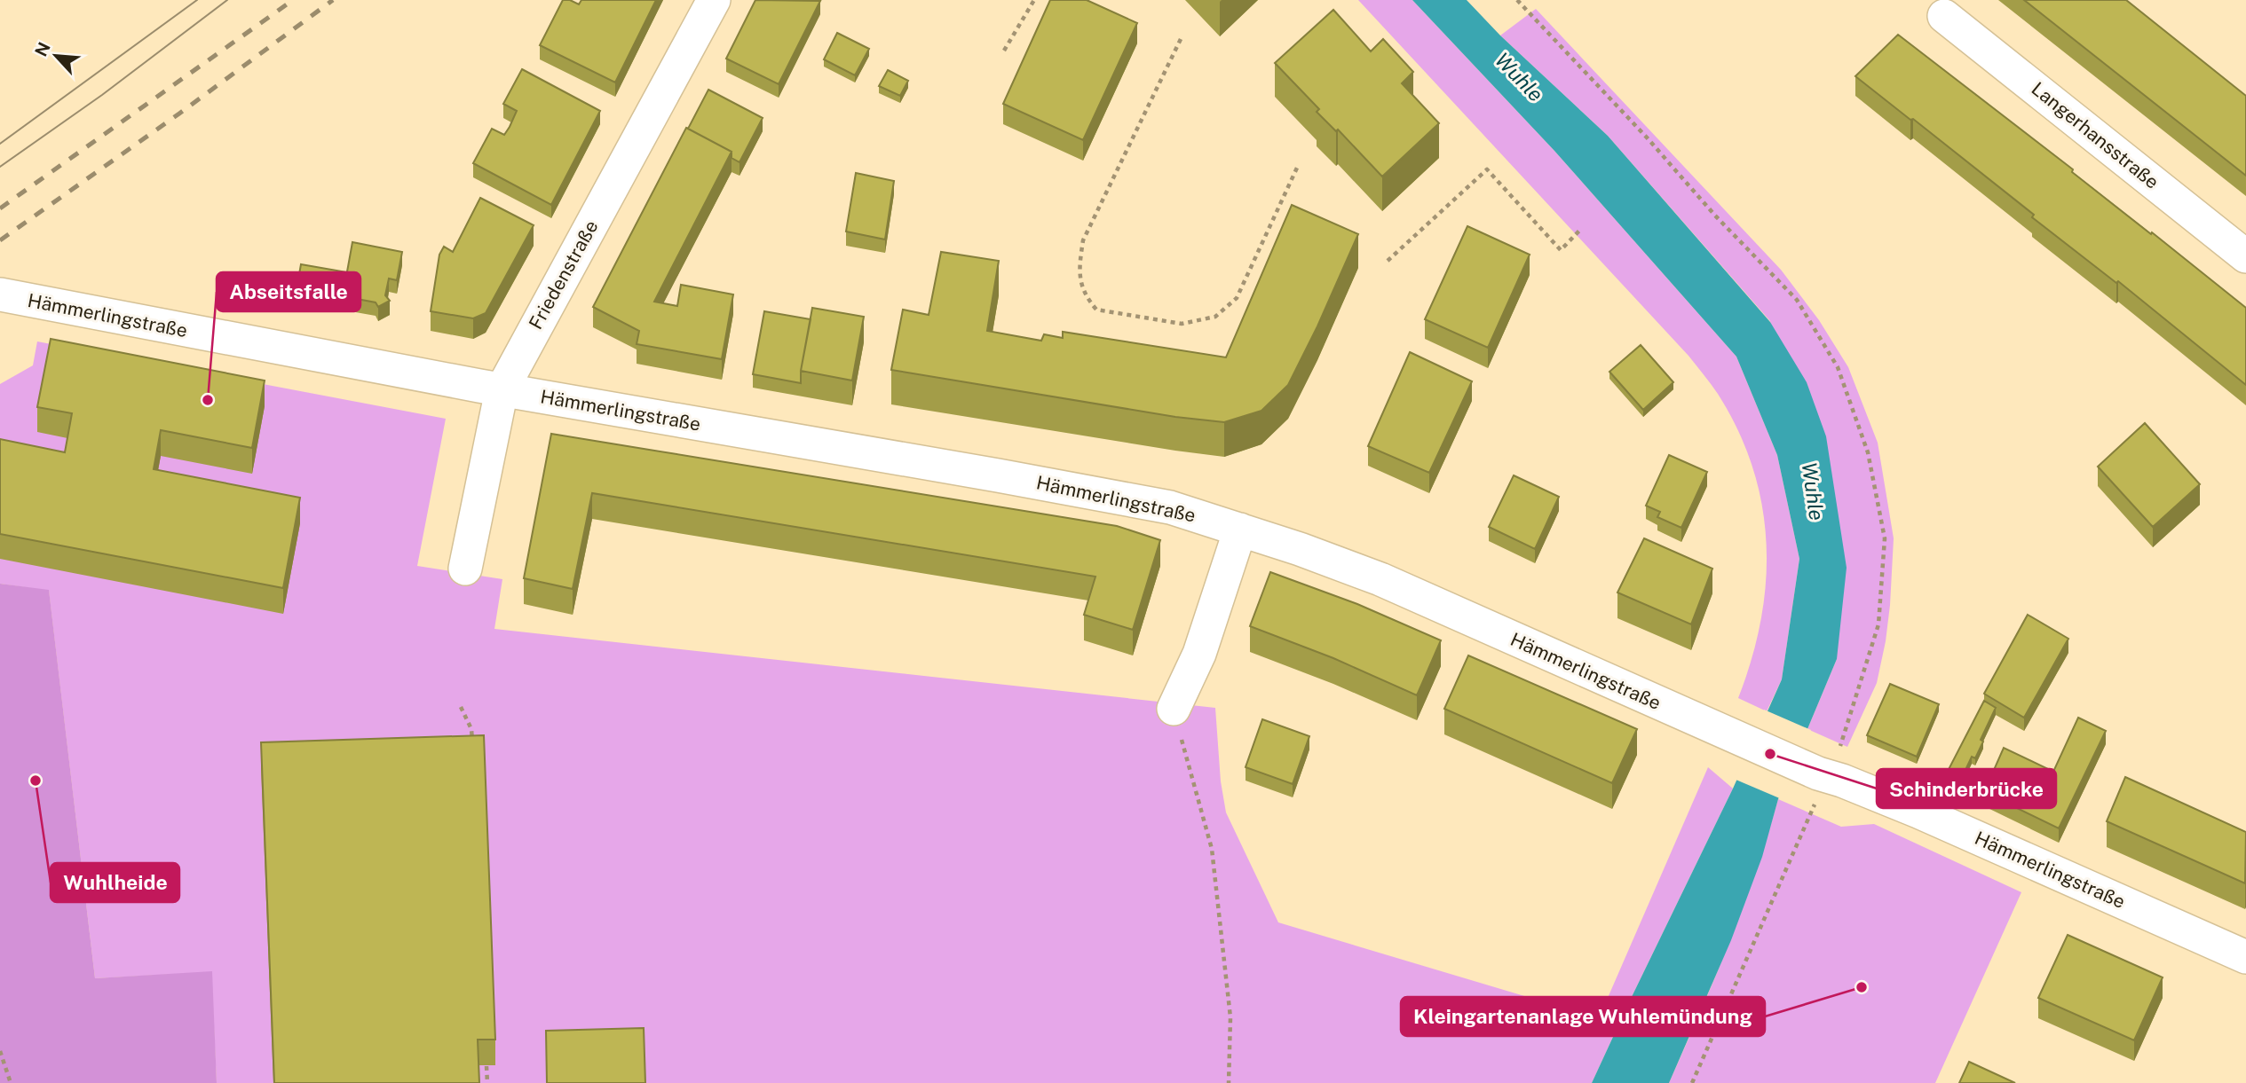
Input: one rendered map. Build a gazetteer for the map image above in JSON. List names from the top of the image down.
{
  "streets": {
    "street": ["Langerhansstraße", "Friedenstraße", "Hämmerlingstraße"]
  },
  "crossings": [
    ["Friedenstraße", "Hämmerlingstraße"]
  ],
  "water": ["Wuhle"],
  "places": [
    "Abseitsfalle",
    "Schinderbrücke",
    "Wuhlheide",
    "Kleingartenanlage Wuhlemündung"
  ],
  "north": "top left"
}
